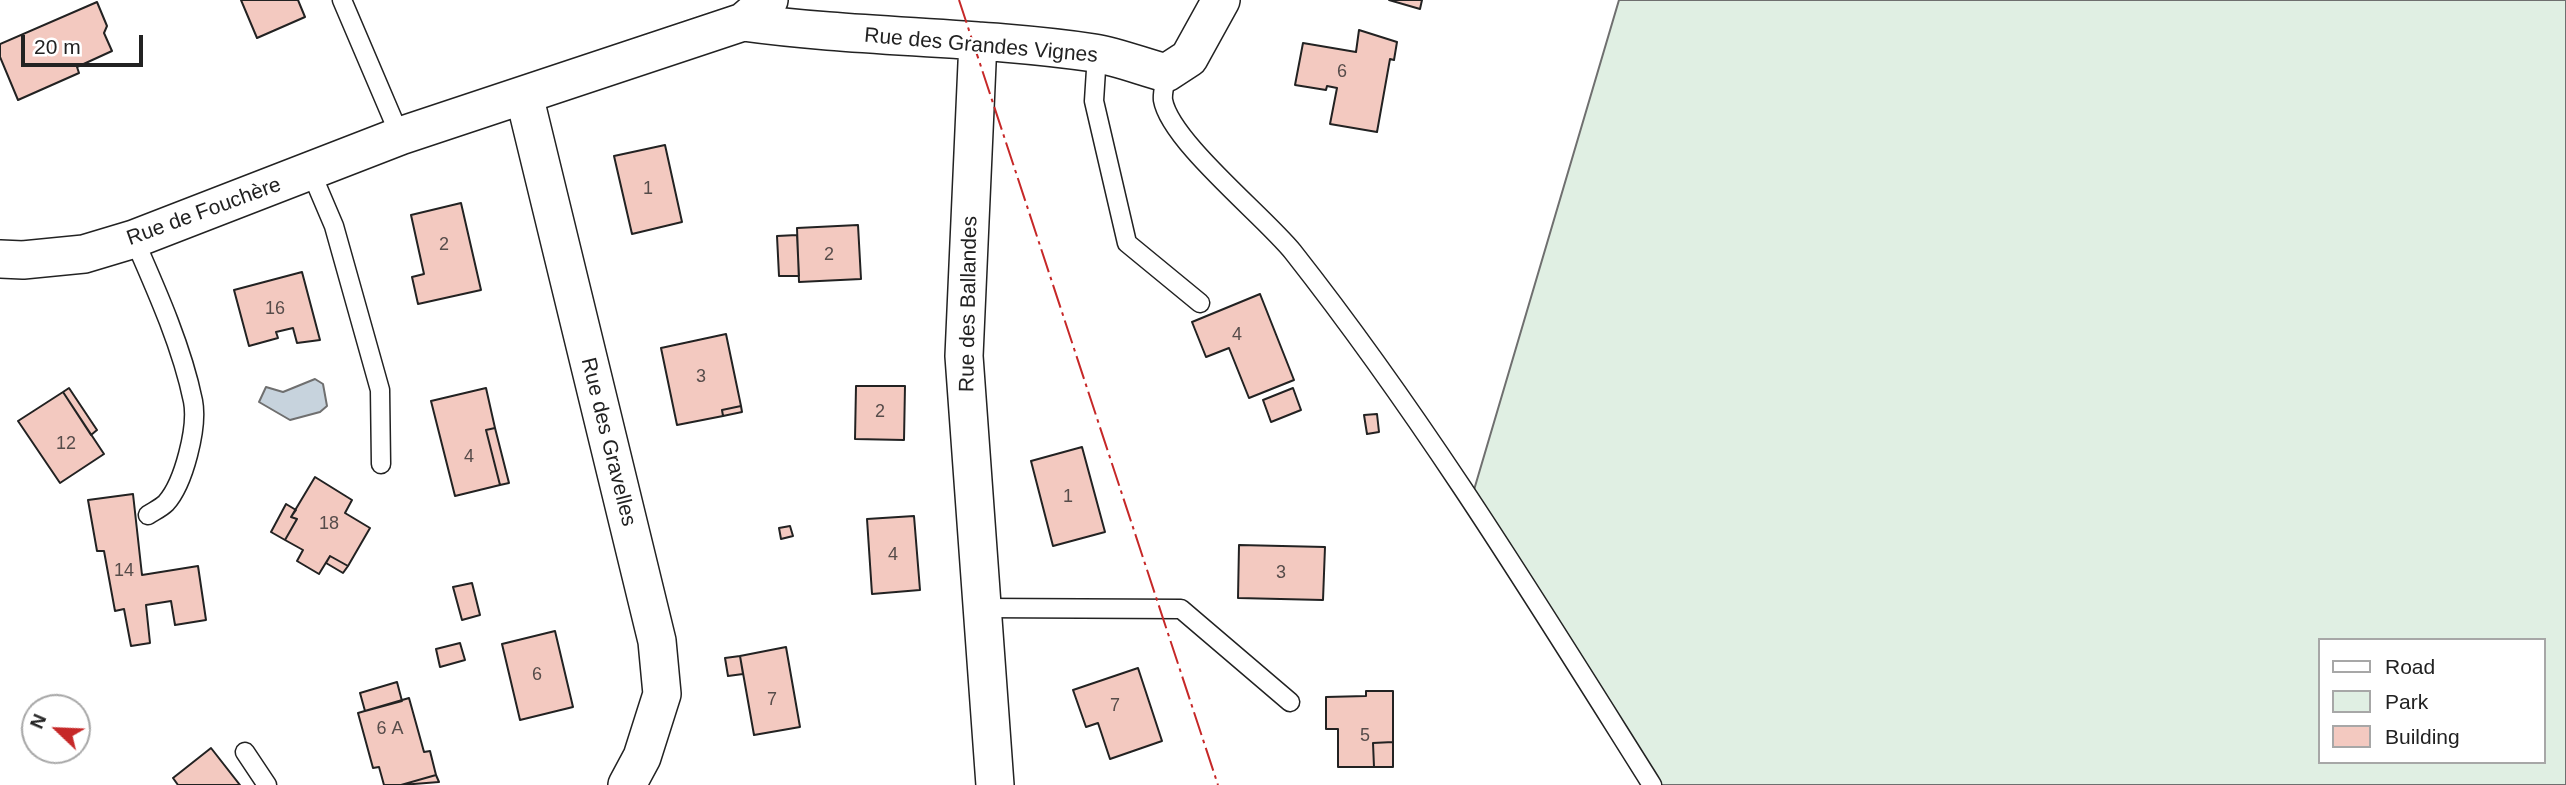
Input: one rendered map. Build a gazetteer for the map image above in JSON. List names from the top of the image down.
{
  "streets": {
    "street": [
      "Rue des Grandes Vignes",
      "Rue de Fouchère",
      "Rue des Ballandes",
      "Rue des Gravelles"
    ]
  },
  "crossings": [
    ["Rue des Grandes Vignes", "Rue de Fouchère"],
    ["Rue des Grandes Vignes", "Rue des Ballandes"],
    ["Rue de Fouchère", "Rue des Gravelles"]
  ],
  "house_numbers": [
    "6",
    "1",
    "2",
    "2",
    "16",
    "4",
    "3",
    "2",
    "12",
    "4",
    "1",
    "18",
    "4",
    "14",
    "3",
    "6",
    "7",
    "7",
    "6 A",
    "5"
  ],
  "legend": ["Road", "Park", "Building"],
  "scale_bar": "20 m",
  "north": "top left"
}
